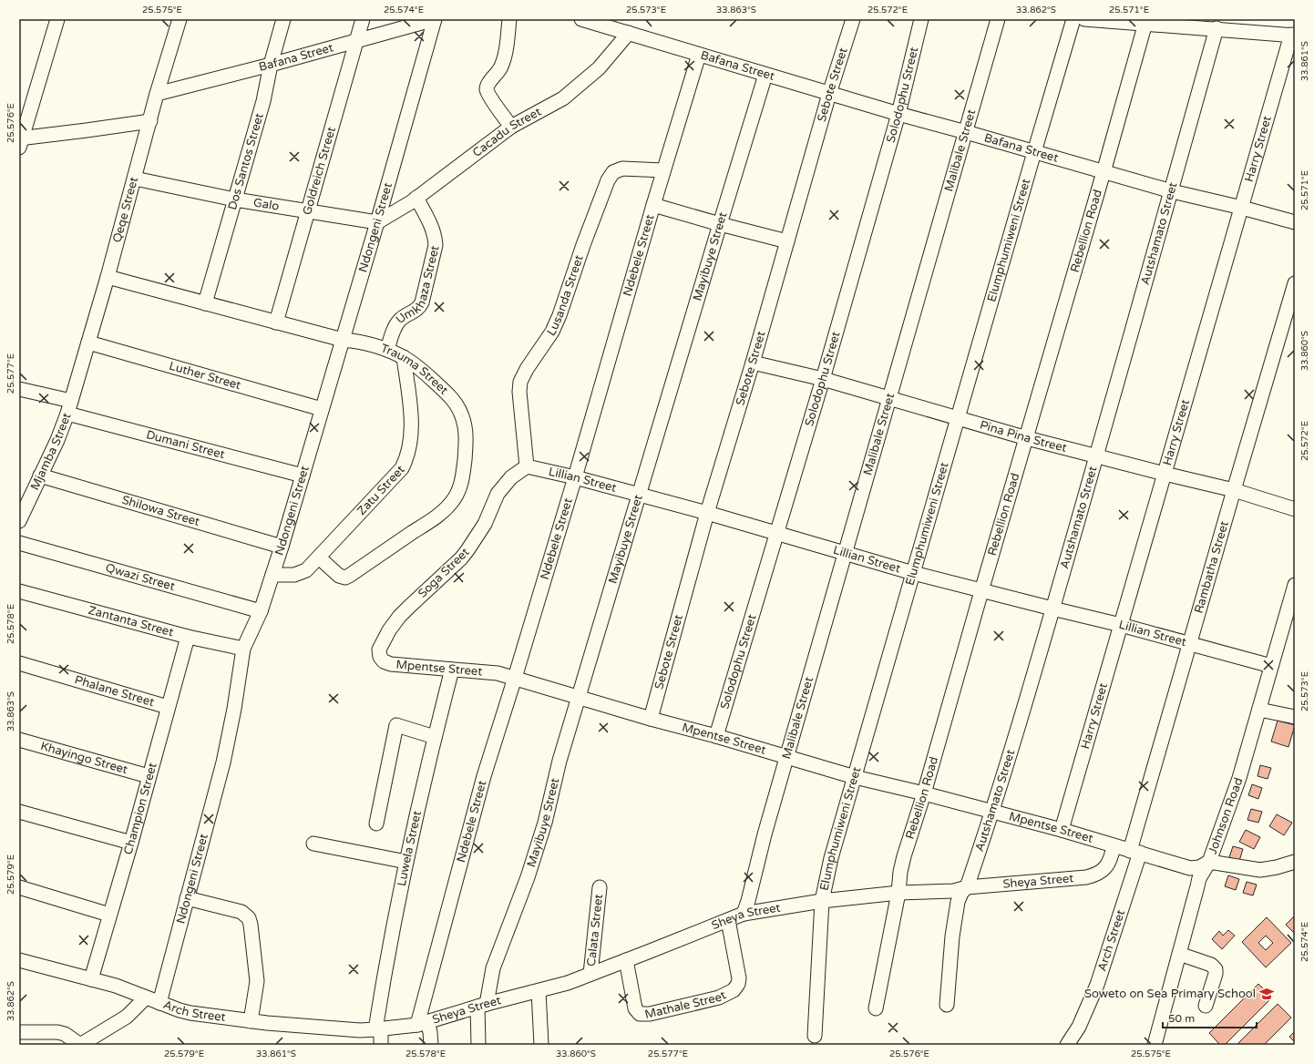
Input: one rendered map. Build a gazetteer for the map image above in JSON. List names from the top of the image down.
{
  "streets": {
    "street": [
      "Bafana Street",
      "Sebote Street",
      "Solodophu Street",
      "Cacadu Street",
      "Harry Street",
      "Malibale Street",
      "Dos Santos Street",
      "Goldreich Street",
      "Galo",
      "Qeqe Street",
      "Ndongeni Street",
      "Rebellion Road",
      "Autshamato Street",
      "Elumphumiweni Street",
      "Ndebele Street",
      "Mayibuye Street",
      "Umkhaza Street",
      "Lusanda Street",
      "Trauma Street",
      "Luther Street",
      "Pina Pina Street",
      "Dumani Street",
      "Mjamba Street",
      "Lillian Street",
      "Zatu Street",
      "Shilowa Street",
      "Rambatha Street",
      "Soga Street",
      "Qwazi Street",
      "Zantanta Street",
      "Mpentse Street",
      "Phalane Street",
      "Khayingo Street",
      "Champion Street",
      "Johnson Road",
      "Luwela Street",
      "Sheya Street",
      "Calata Street",
      "Arch Street",
      "Mathale Street"
    ]
  },
  "crossings": [
    ["Bafana Street", "Sebote Street"],
    ["Bafana Street", "Solodophu Street"],
    ["Bafana Street", "Cacadu Street"],
    ["Bafana Street", "Harry Street"],
    ["Bafana Street", "Malibale Street"],
    ["Bafana Street", "Dos Santos Street"],
    ["Bafana Street", "Goldreich Street"],
    ["Bafana Street", "Qeqe Street"],
    ["Bafana Street", "Ndongeni Street"],
    ["Bafana Street", "Rebellion Road"],
    ["Bafana Street", "Autshamato Street"],
    ["Bafana Street", "Elumphumiweni Street"],
    ["Bafana Street", "Ndebele Street"],
    ["Bafana Street", "Mayibuye Street"],
    ["Sebote Street", "Pina Pina Street"],
    ["Sebote Street", "Lillian Street"],
    ["Sebote Street", "Mpentse Street"],
    ["Solodophu Street", "Pina Pina Street"],
    ["Solodophu Street", "Lillian Street"],
    ["Solodophu Street", "Mpentse Street"],
    ["Cacadu Street", "Galo"],
    ["Cacadu Street", "Ndongeni Street"],
    ["Cacadu Street", "Umkhaza Street"],
    ["Harry Street", "Pina Pina Street"],
    ["Harry Street", "Lillian Street"],
    ["Harry Street", "Mpentse Street"],
    ["Malibale Street", "Pina Pina Street"],
    ["Malibale Street", "Lillian Street"],
    ["Malibale Street", "Mpentse Street"],
    ["Malibale Street", "Sheya Street"],
    ["Dos Santos Street", "Galo"],
    ["Dos Santos Street", "Trauma Street"],
    ["Goldreich Street", "Galo"],
    ["Goldreich Street", "Trauma Street"],
    ["Galo", "Qeqe Street"],
    ["Galo", "Ndongeni Street"],
    ["Qeqe Street", "Trauma Street"],
    ["Qeqe Street", "Luther Street"],
    ["Qeqe Street", "Dumani Street"],
    ["Qeqe Street", "Mjamba Street"],
    ["Ndongeni Street", "Trauma Street"],
    ["Ndongeni Street", "Luther Street"],
    ["Ndongeni Street", "Dumani Street"],
    ["Ndongeni Street", "Zatu Street"],
    ["Ndongeni Street", "Shilowa Street"],
    ["Ndongeni Street", "Qwazi Street"],
    ["Ndongeni Street", "Zantanta Street"],
    ["Ndongeni Street", "Arch Street"],
    ["Rebellion Road", "Pina Pina Street"],
    ["Rebellion Road", "Lillian Street"],
    ["Rebellion Road", "Mpentse Street"],
    ["Rebellion Road", "Sheya Street"],
    ["Autshamato Street", "Pina Pina Street"],
    ["Autshamato Street", "Lillian Street"],
    ["Autshamato Street", "Mpentse Street"],
    ["Autshamato Street", "Sheya Street"],
    ["Elumphumiweni Street", "Pina Pina Street"],
    ["Elumphumiweni Street", "Lillian Street"],
    ["Elumphumiweni Street", "Mpentse Street"],
    ["Elumphumiweni Street", "Sheya Street"],
    ["Ndebele Street", "Lusanda Street"],
    ["Ndebele Street", "Lillian Street"],
    ["Ndebele Street", "Mpentse Street"],
    ["Ndebele Street", "Sheya Street"],
    ["Mayibuye Street", "Lillian Street"],
    ["Mayibuye Street", "Mpentse Street"],
    ["Mayibuye Street", "Sheya Street"],
    ["Umkhaza Street", "Trauma Street"],
    ["Lusanda Street", "Lillian Street"],
    ["Lusanda Street", "Soga Street"],
    ["Trauma Street", "Zatu Street"],
    ["Pina Pina Street", "Rambatha Street"],
    ["Dumani Street", "Mjamba Street"],
    ["Mjamba Street", "Shilowa Street"],
    ["Lillian Street", "Rambatha Street"],
    ["Lillian Street", "Soga Street"],
    ["Lillian Street", "Johnson Road"],
    ["Rambatha Street", "Mpentse Street"],
    ["Rambatha Street", "Arch Street"],
    ["Soga Street", "Mpentse Street"],
    ["Zantanta Street", "Champion Street"],
    ["Mpentse Street", "Johnson Road"],
    ["Mpentse Street", "Luwela Street"],
    ["Mpentse Street", "Sheya Street"],
    ["Mpentse Street", "Arch Street"],
    ["Phalane Street", "Champion Street"],
    ["Khayingo Street", "Champion Street"],
    ["Champion Street", "Arch Street"],
    ["Luwela Street", "Sheya Street"],
    ["Luwela Street", "Arch Street"],
    ["Sheya Street", "Calata Street"],
    ["Sheya Street", "Arch Street"],
    ["Sheya Street", "Mathale Street"]
  ],
  "places": {
    "school or university": ["Soweto on Sea Primary School"]
  },
  "scale_bar": "50 m",
  "coordinates": [
    "25.575°E",
    "25.574°E",
    "25.573°E",
    "33.863°S",
    "25.572°E",
    "33.862°S",
    "25.571°E",
    "33.861°S",
    "25.576°E",
    "33.860°S",
    "25.577°E",
    "25.578°E",
    "25.579°E"
  ]
}
